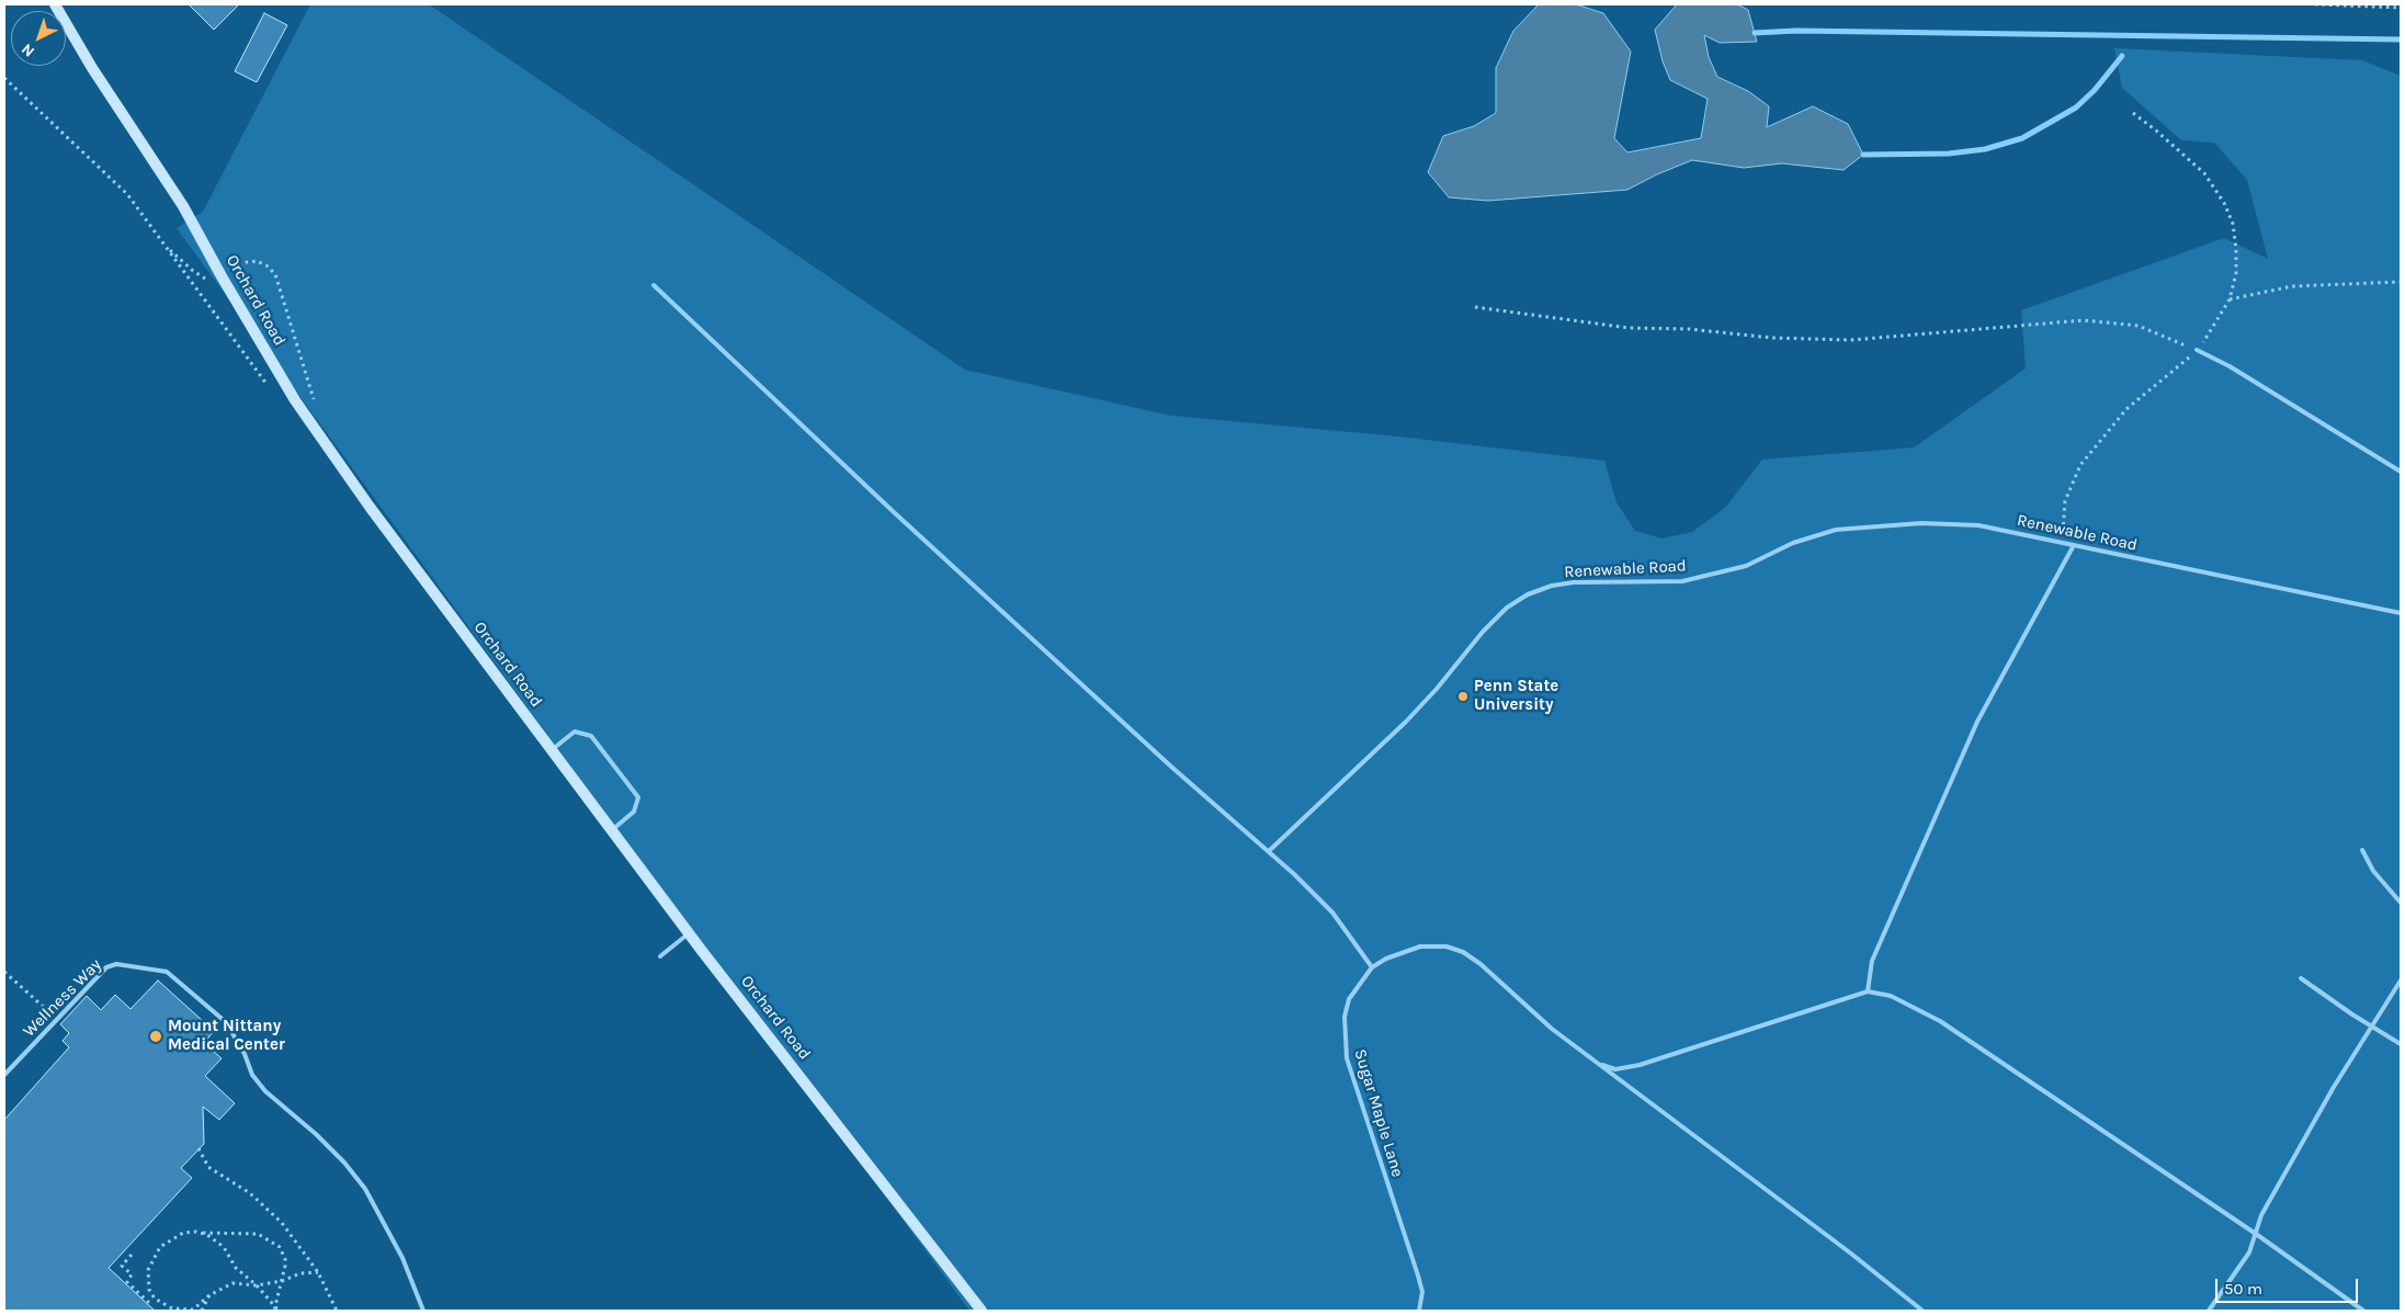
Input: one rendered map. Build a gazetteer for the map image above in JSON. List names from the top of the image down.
{
  "streets": {
    "street": ["Orchard Road"],
    "lane": ["Renewable Road", "Wellness Way", "Sugar Maple Lane"]
  },
  "places": ["Penn State University", "Mount Nittany Medical Center"],
  "scale_bar": "50 m",
  "north": "bottom left"
}
